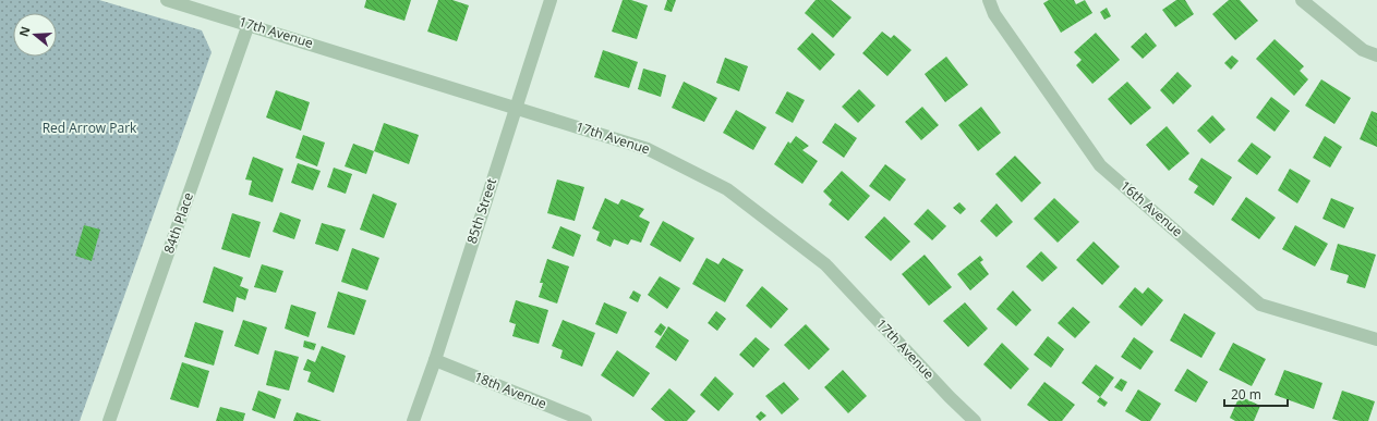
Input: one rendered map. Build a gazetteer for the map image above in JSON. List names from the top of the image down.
{
  "streets": {
    "street": [
      "17th Avenue",
      "16th Avenue",
      "85th Street",
      "84th Place",
      "18th Avenue"
    ]
  },
  "crossings": [
    ["17th Avenue", "85th Street"],
    ["17th Avenue", "84th Place"],
    ["85th Street", "18th Avenue"]
  ],
  "parks": ["Red Arrow Park"],
  "scale_bar": "20 m",
  "north": "left"
}
